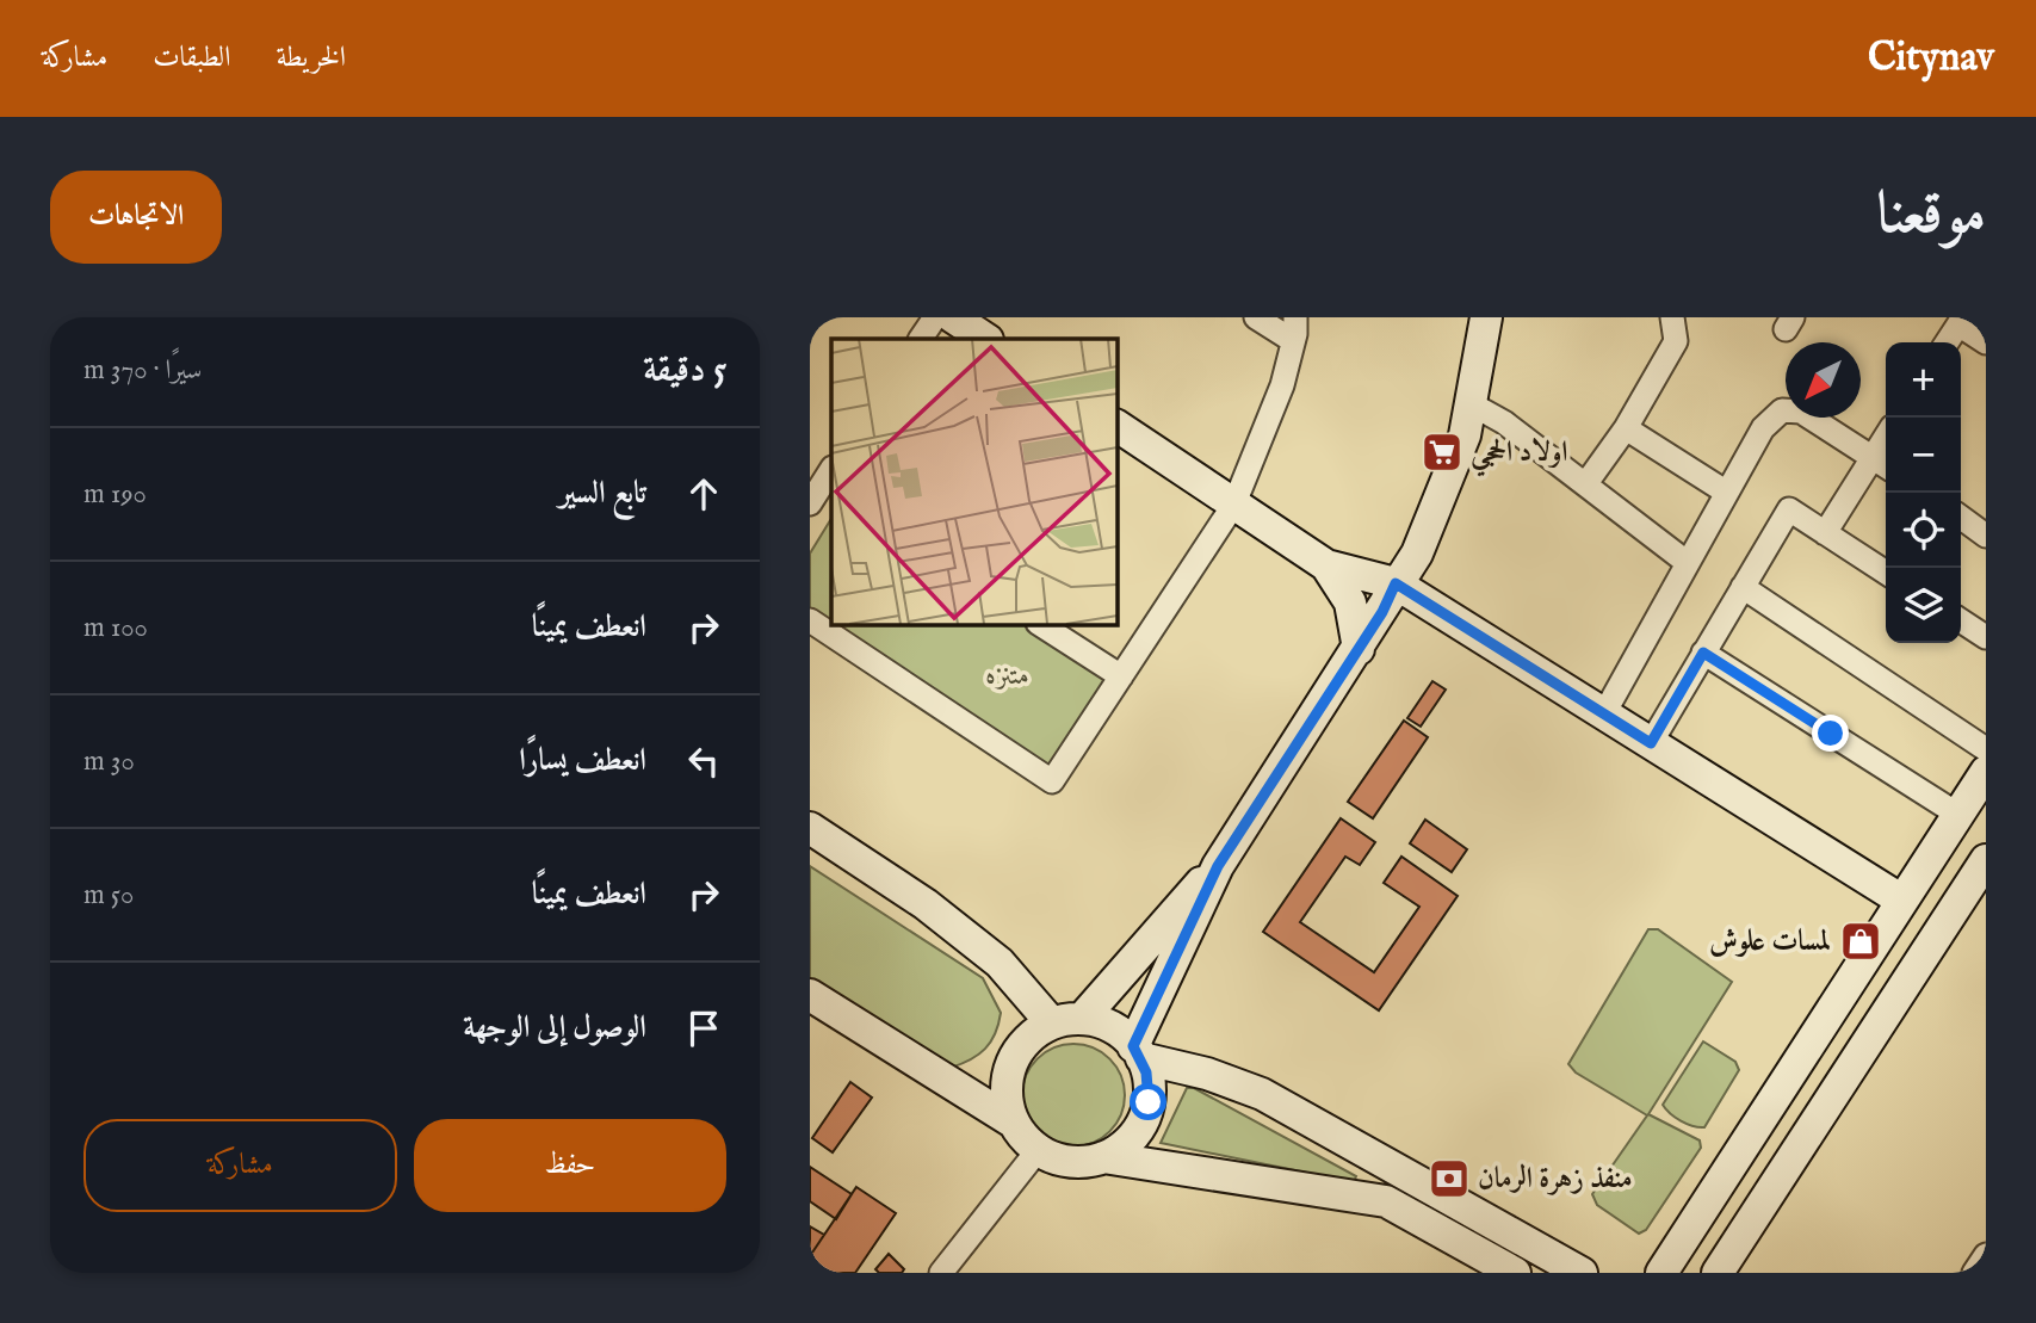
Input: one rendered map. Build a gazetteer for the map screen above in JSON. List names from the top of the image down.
{
  "parks": ["متنزه"],
  "places": {
    "supermarket": ["اولاد الحجي"],
    "shop": ["لمسات علوش"],
    "bank": ["منفذ زهرة الرمان"]
  },
  "north": "bottom left",
  "page": {
    "header": "Citynav",
    "nav": ["الخريطة", "الطبقات", "مشاركة"],
    "title": "موقعنا",
    "buttons": [
      "الاتجاهات",
      ["حفظ", "مشاركة"]
    ],
    "heading": ["5 دقيقة", "سيرًا · 370 m"],
    "map_buttons": ["+", "−"],
    "list": [
      ["تابع السير", "190 m"],
      ["انعطف يمينًا", "100 m"],
      ["انعطف يسارًا", "30 m"],
      ["انعطف يمينًا", "50 m"],
      "الوصول إلى الوجهة"
    ]
  }
}
